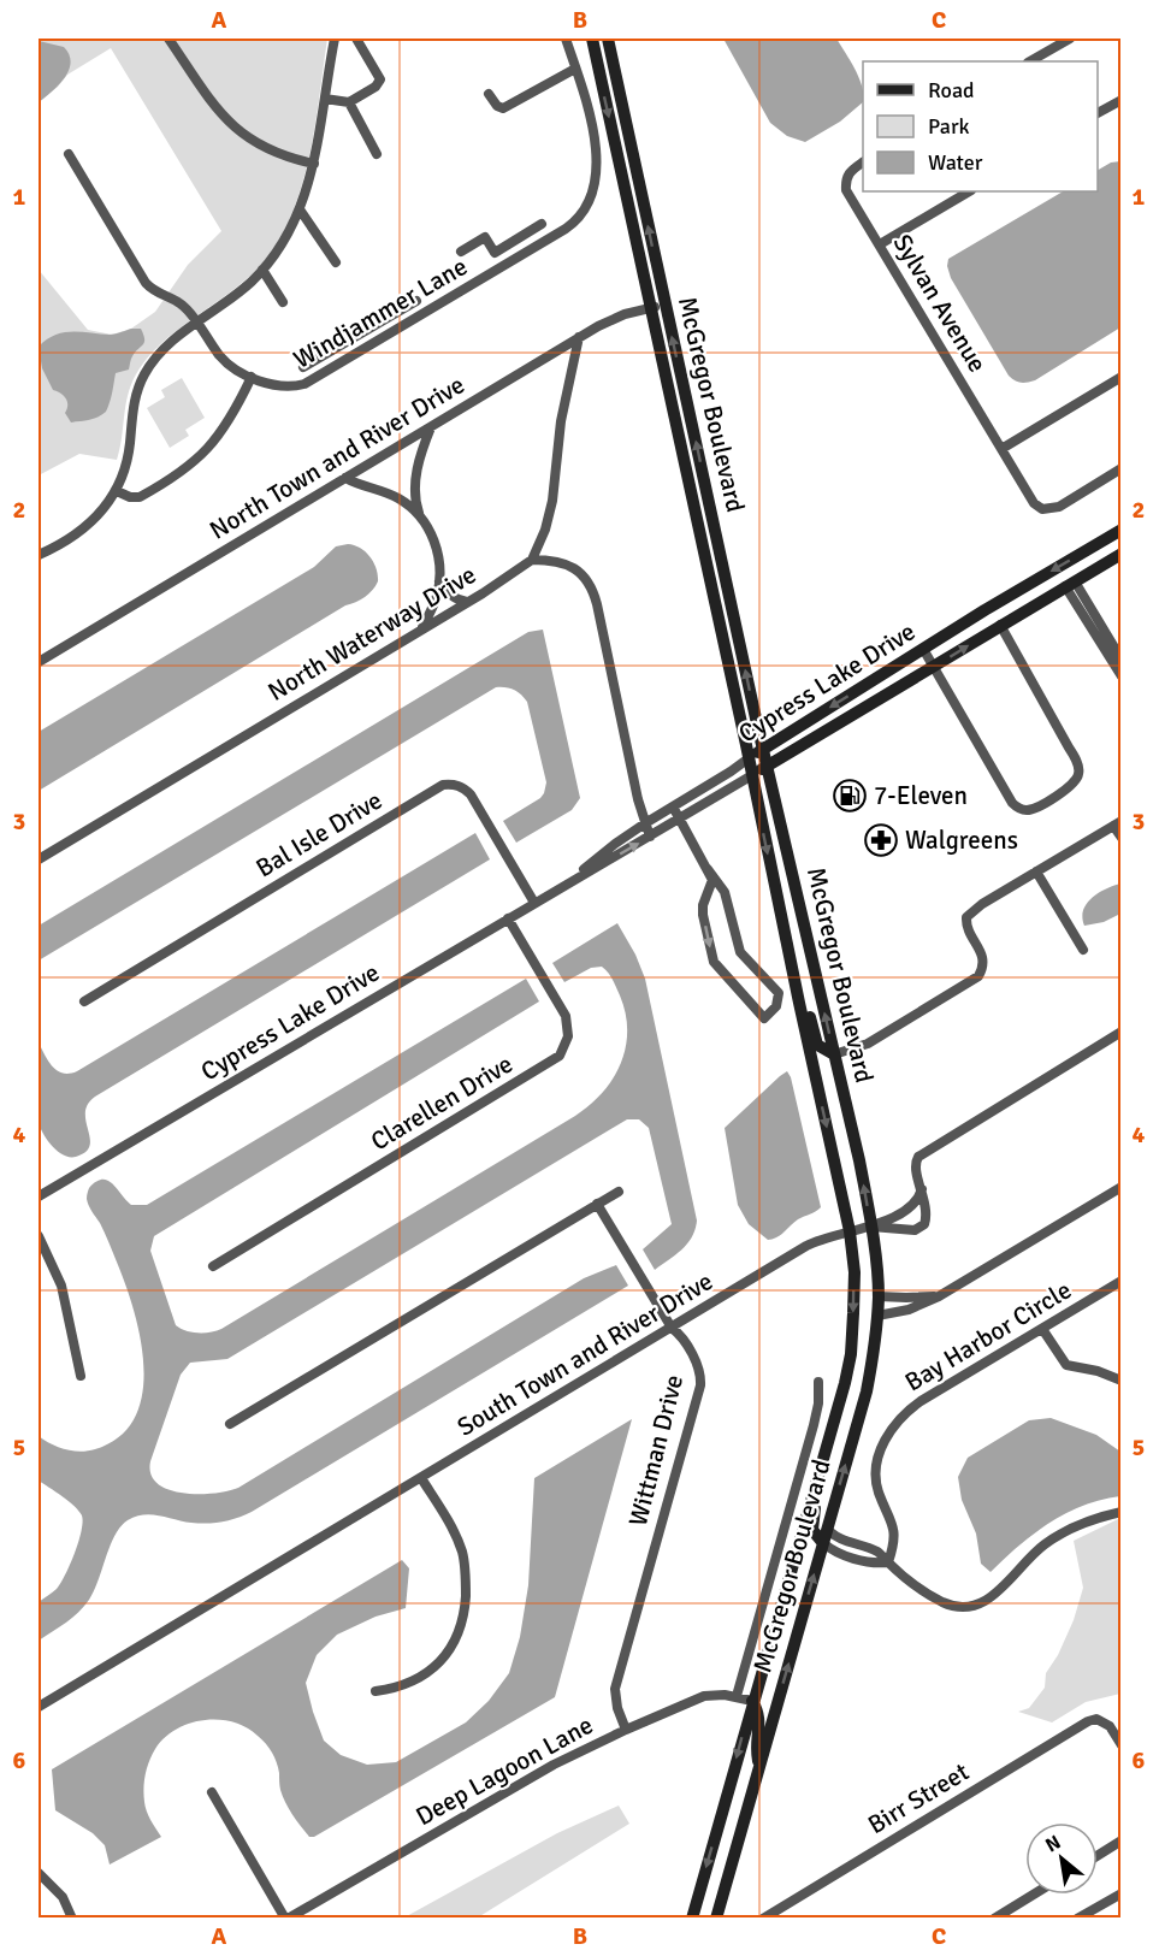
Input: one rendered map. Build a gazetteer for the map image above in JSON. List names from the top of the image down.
{
  "streets": {
    "main road": ["McGregor Boulevard", "Cypress Lake Drive"],
    "street": [
      "Sylvan Avenue",
      "Windjammer Lane",
      "North Town and River Drive",
      "North Waterway Drive",
      "Bal Isle Drive",
      "Clarellen Drive",
      "Bay Harbor Circle",
      "South Town and River Drive",
      "Wittman Drive",
      "Deep Lagoon Lane",
      "Birr Street"
    ]
  },
  "crossings": [
    ["McGregor Boulevard", "North Town and River Drive"],
    ["McGregor Boulevard", "Cypress Lake Drive"],
    ["McGregor Boulevard", "South Town and River Drive"],
    ["McGregor Boulevard", "Deep Lagoon Lane"],
    ["Cypress Lake Drive", "Bal Isle Drive"],
    ["Cypress Lake Drive", "Clarellen Drive"],
    ["South Town and River Drive", "Wittman Drive"],
    ["Wittman Drive", "Deep Lagoon Lane"]
  ],
  "places": {
    "fuel station": ["7-Eleven"],
    "pharmacy": ["Walgreens"]
  },
  "legend": ["Road", "Park", "Water"],
  "north": "top left",
  "grid": {
    "columns": ["A", "B", "C"],
    "rows": [
      "1",
      "2",
      "3",
      "4",
      "5",
      "6"
    ]
  }
}
